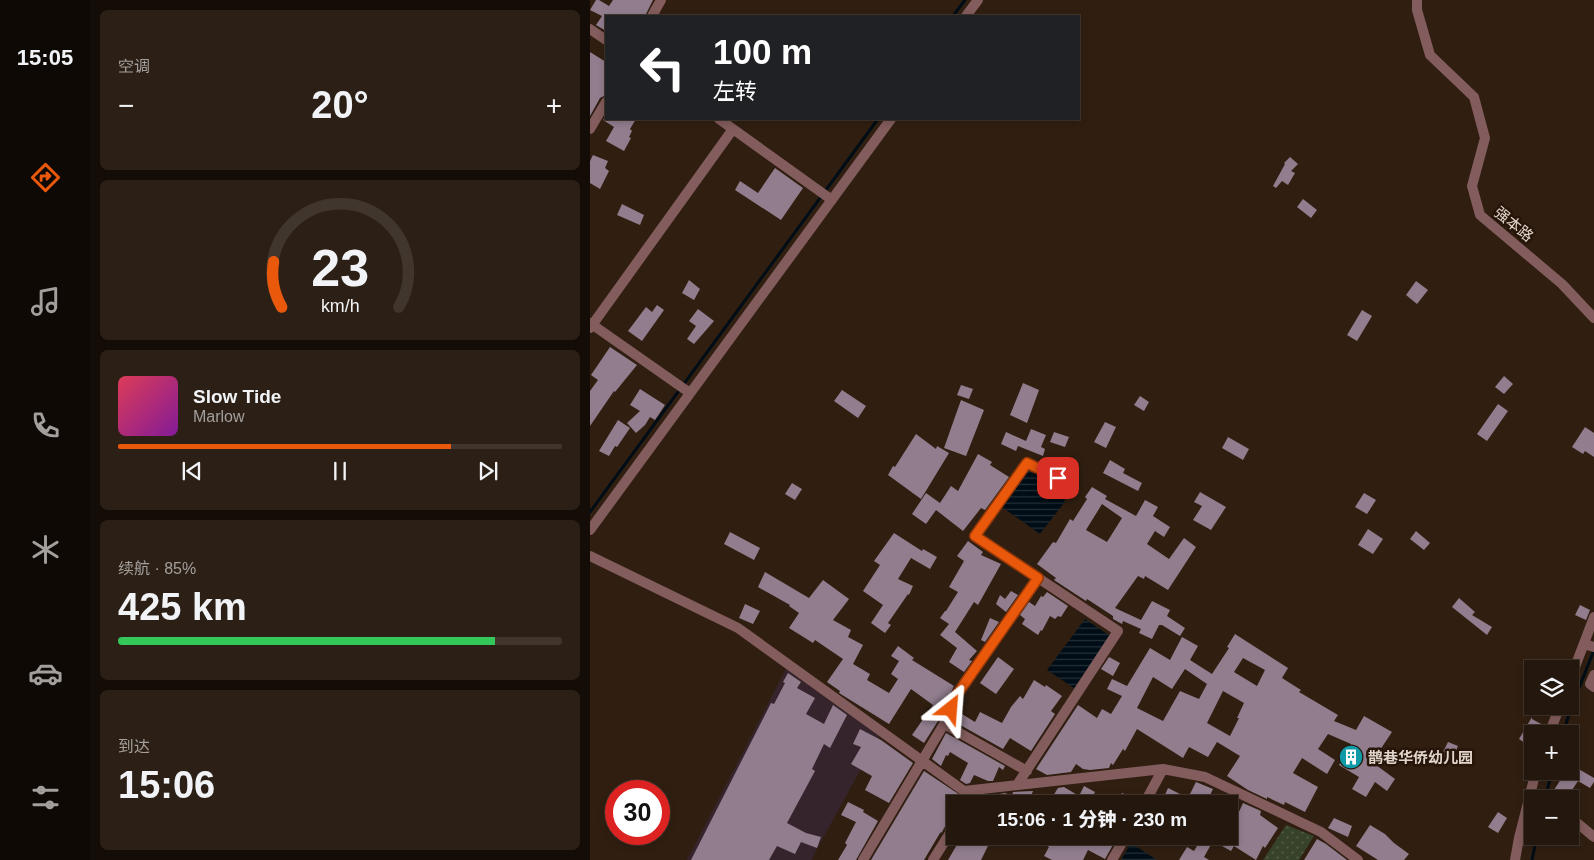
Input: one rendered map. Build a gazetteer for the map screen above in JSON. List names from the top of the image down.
{
  "streets": {
    "street": ["强本路"]
  },
  "places": {
    "building": ["鹊巷华侨幼儿园"]
  },
  "page": {
    "tabs": "15:05",
    "tile": [
      "空调",
      ["续航 · 85%", "425 km"],
      ["到达", "15:06"]
    ],
    "turn": ["100 m", "左转"],
    "heat": ["−", "20°", "+"],
    "song": ["Slow Tide", "Marlow"],
    "map_buttons": ["+", "−"],
    "limit": "30",
    "trip": "15:06 · 1 分钟 · 230 m",
    "gauge": ["23", "km/h"]
  }
}
